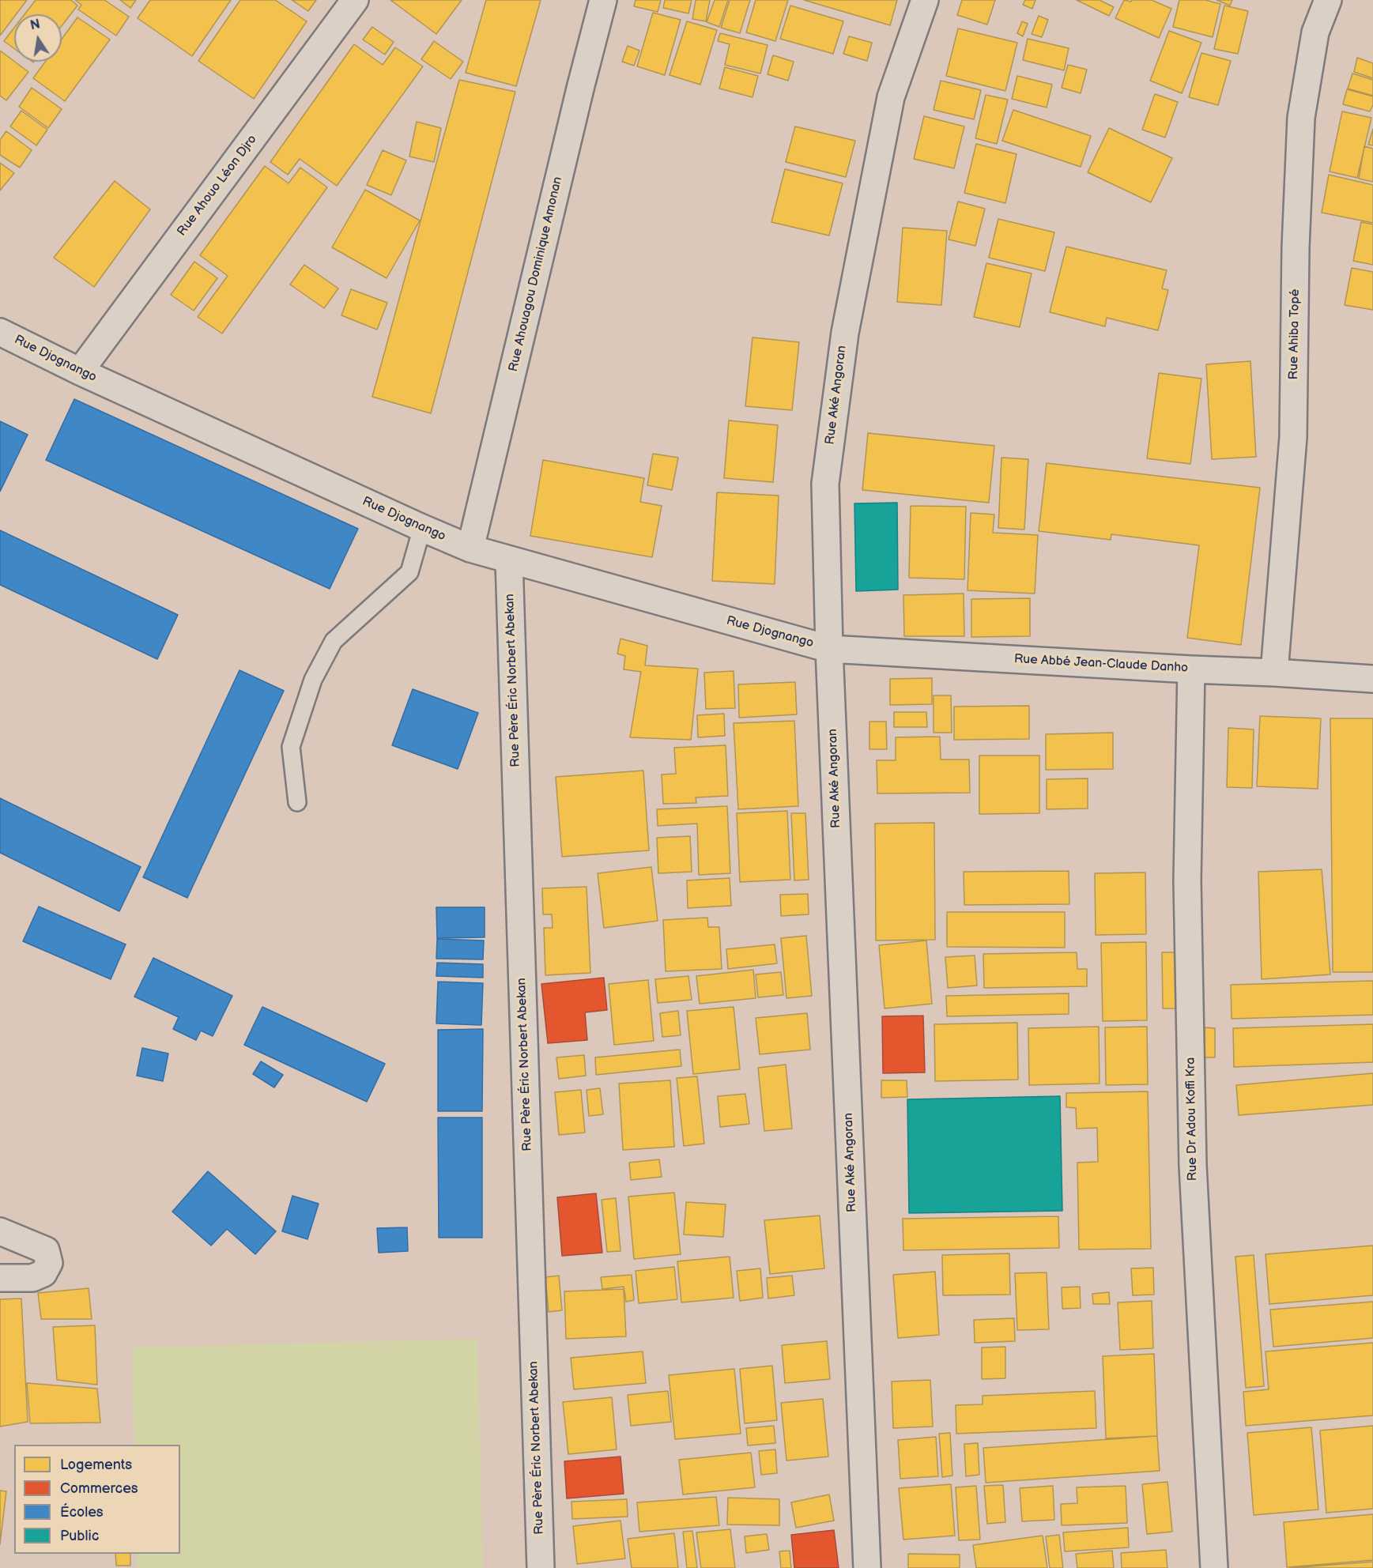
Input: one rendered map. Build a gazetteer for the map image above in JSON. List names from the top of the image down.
{
  "streets": {
    "street": [
      "Rue Ahouo Léon Djro",
      "Rue Ahouagou Dominique Amonan",
      "Rue Ahiba Topé",
      "Rue Djognango",
      "Rue Aké Angoran",
      "Rue Abbé Jean-Claude Danho",
      "Rue Père Éric Norbert Abekan",
      "Rue Dr Adou Koffi Kra"
    ]
  },
  "crossings": [
    ["Rue Ahouo Léon Djro", "Rue Djognango"],
    ["Rue Ahouagou Dominique Amonan", "Rue Djognango"],
    ["Rue Ahiba Topé", "Rue Abbé Jean-Claude Danho"],
    ["Rue Djognango", "Rue Aké Angoran"],
    ["Rue Djognango", "Rue Abbé Jean-Claude Danho"],
    ["Rue Djognango", "Rue Père Éric Norbert Abekan"],
    ["Rue Aké Angoran", "Rue Abbé Jean-Claude Danho"],
    ["Rue Abbé Jean-Claude Danho", "Rue Dr Adou Koffi Kra"]
  ],
  "legend": [
    "Logements",
    "Commerces",
    "Écoles",
    "Public"
  ],
  "north": "top"
}
